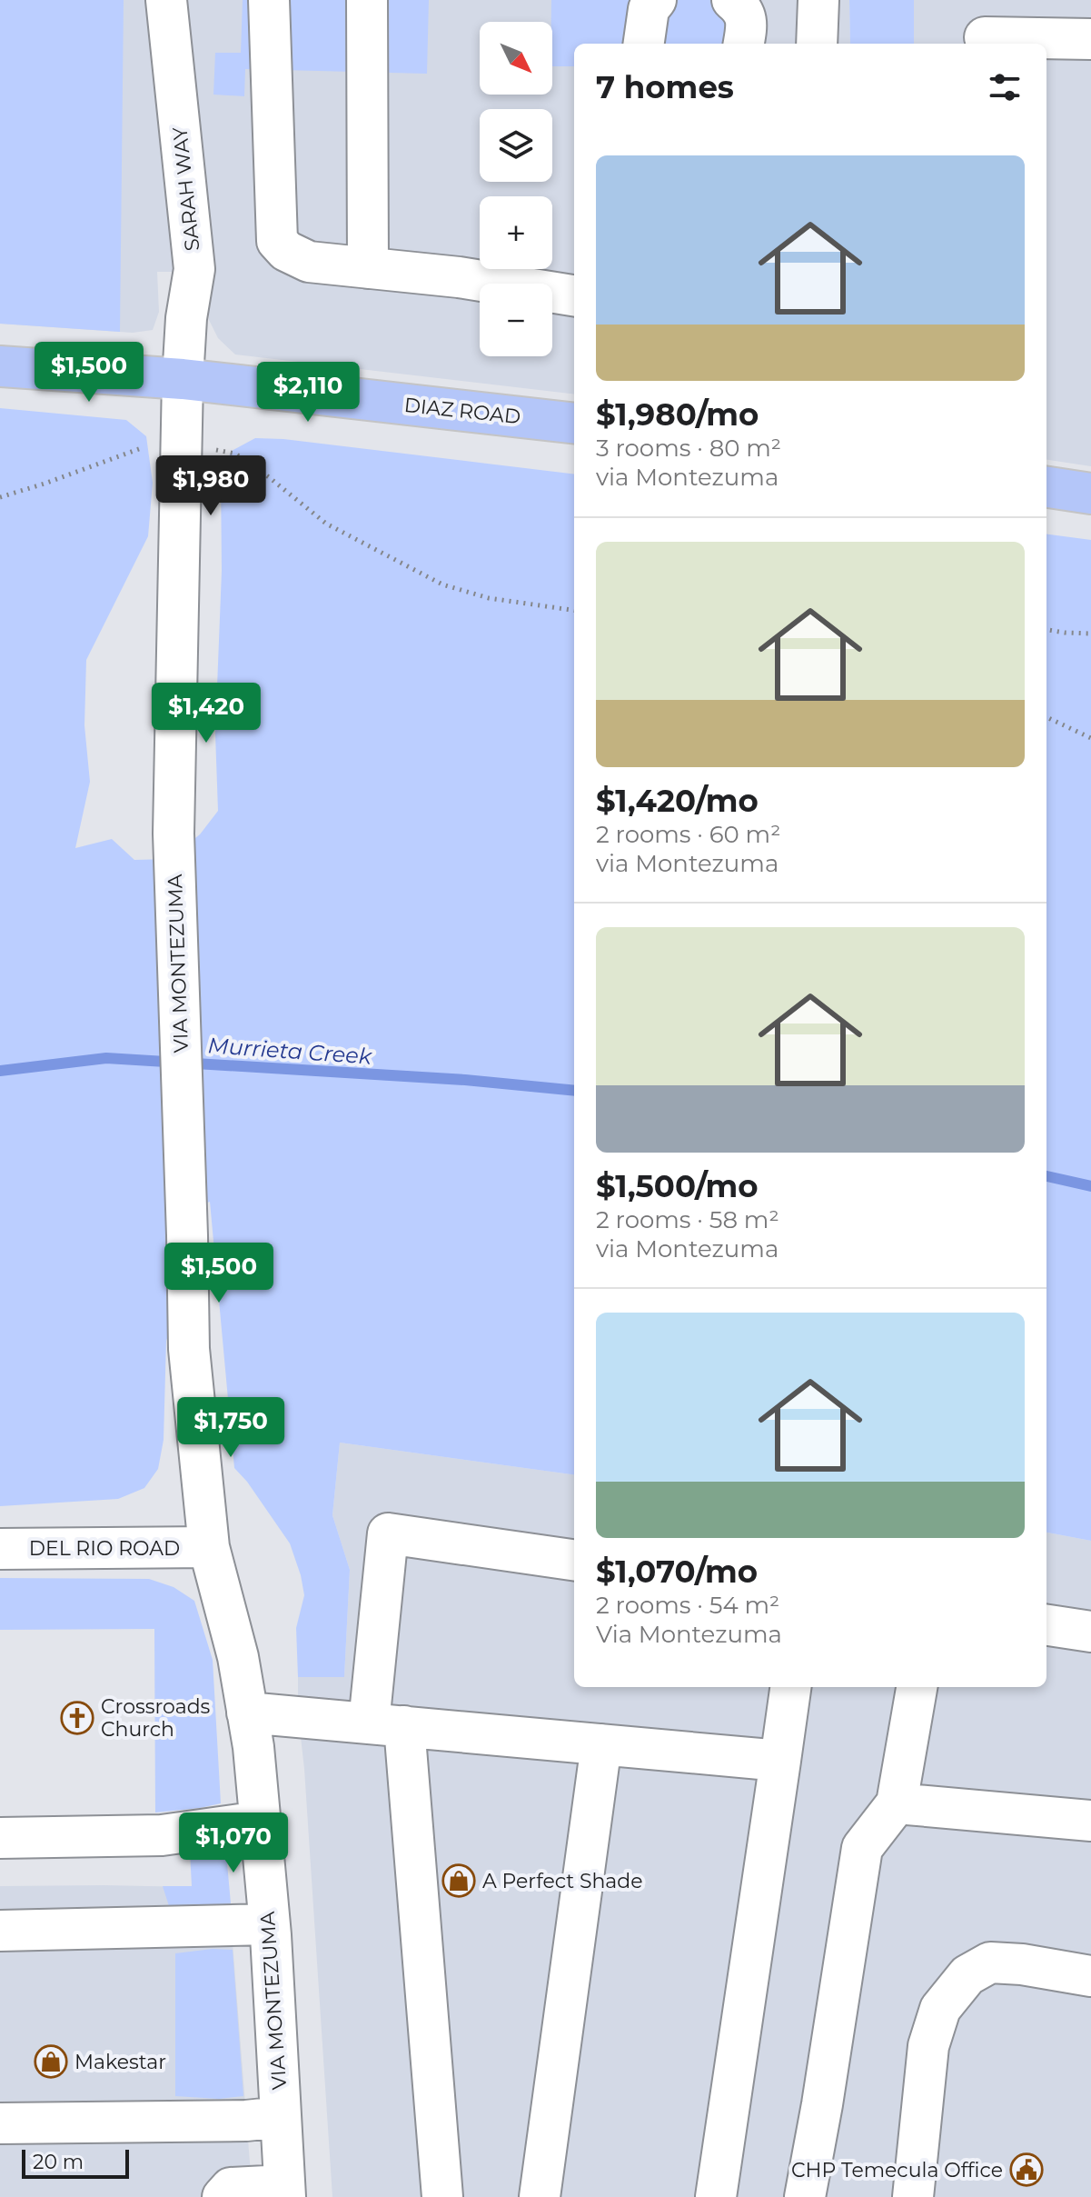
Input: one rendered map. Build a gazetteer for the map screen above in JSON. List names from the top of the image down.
{
  "streets": {
    "main road": ["DIAZ ROAD"],
    "street": ["SARAH WAY", "VIA MONTEZUMA", "DEL RIO ROAD"]
  },
  "crossings": [
    ["SARAH WAY", "DIAZ ROAD"],
    ["SARAH WAY", "VIA MONTEZUMA"],
    ["DIAZ ROAD", "VIA MONTEZUMA"],
    ["VIA MONTEZUMA", "DEL RIO ROAD"]
  ],
  "water": ["Murrieta Creek"],
  "places": {
    "church": ["Crossroads Church"],
    "shop": ["A Perfect Shade", "Makestar"],
    "public building": ["CHP Temecula Office"]
  },
  "scale_bar": "20 m",
  "north": "bottom right",
  "page": {
    "map_buttons": ["+", "−"],
    "heading": "7 homes",
    "list": [
      {
        "name": "$1,980/mo",
        "note": "3 rooms · 80 m² · via Montezuma"
      },
      {
        "name": "$1,420/mo",
        "note": "2 rooms · 60 m² · via Montezuma"
      },
      {
        "name": "$1,500/mo",
        "note": "2 rooms · 58 m² · via Montezuma"
      },
      {
        "name": "$1,070/mo",
        "note": "2 rooms · 54 m² · Via Montezuma"
      }
    ],
    "price": [
      "$1,500",
      "$2,110",
      "$1,980",
      "$1,420",
      "$1,500",
      "$1,750",
      "$1,070"
    ],
    "scale": "20 m"
  }
}
